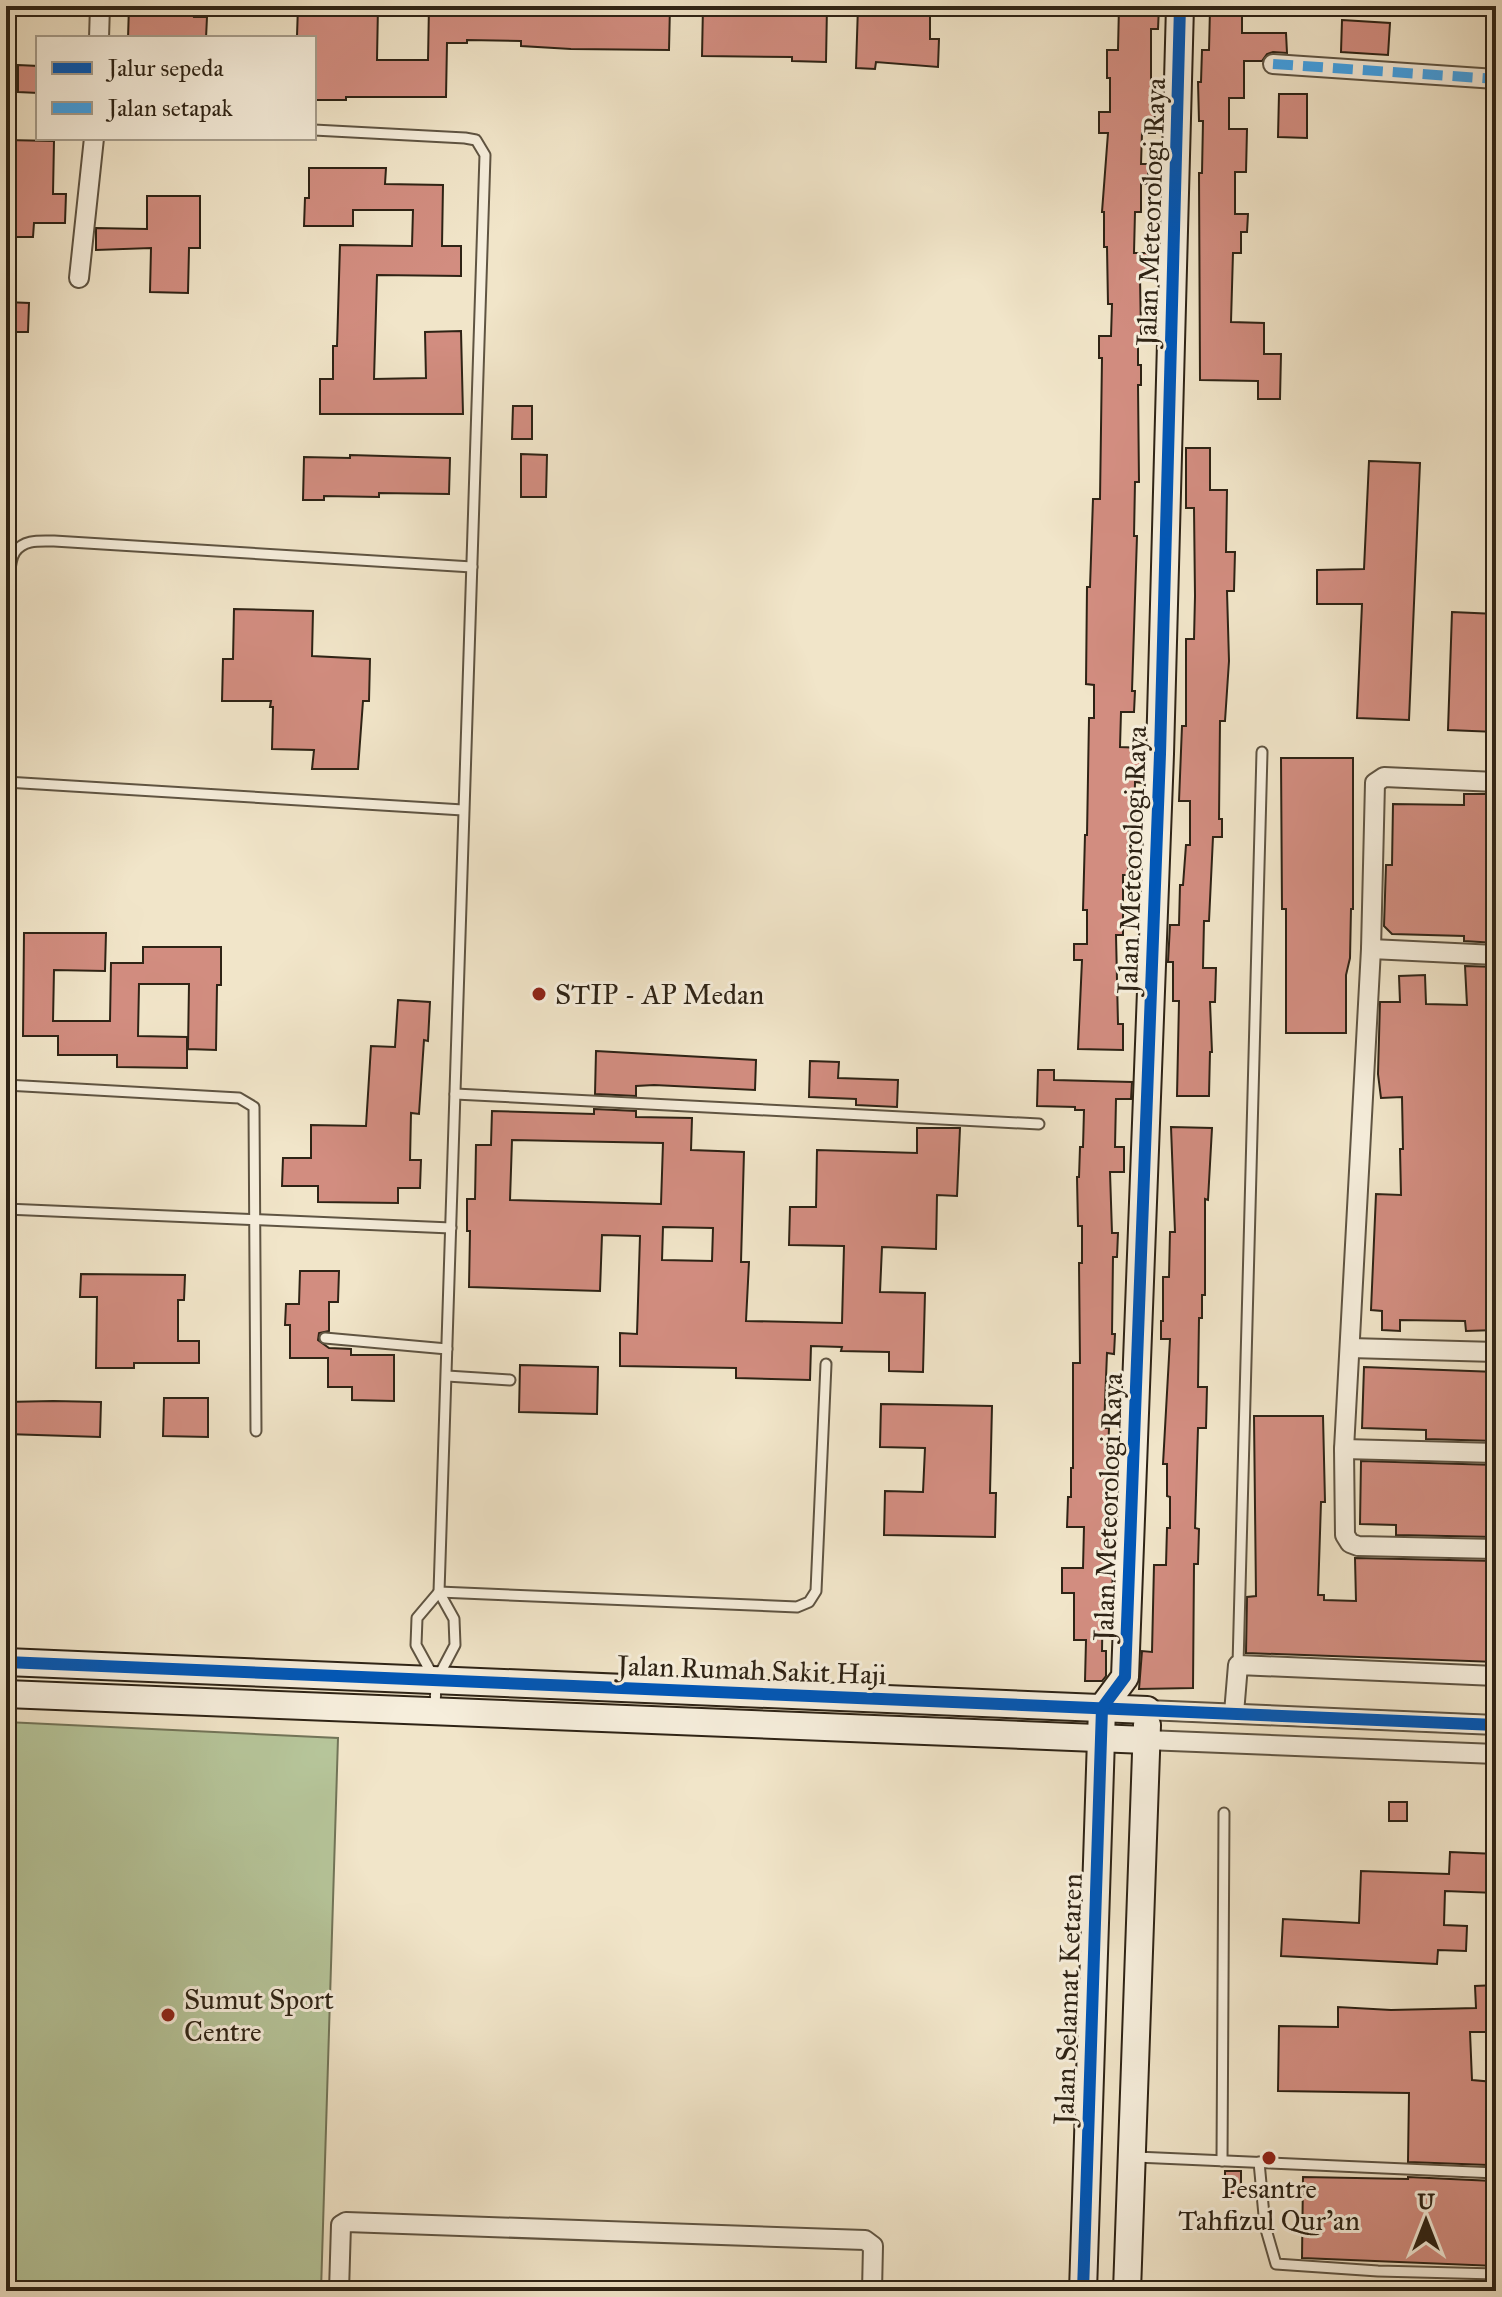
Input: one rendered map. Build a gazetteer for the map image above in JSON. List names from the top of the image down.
{
  "streets": {
    "street": ["Jalan Meteorologi Raya", "Jalan Rumah Sakit Haji", "Jalan Selamat Ketaren"]
  },
  "crossings": [
    ["Jalan Meteorologi Raya", "Jalan Rumah Sakit Haji"],
    ["Jalan Meteorologi Raya", "Jalan Selamat Ketaren"],
    ["Jalan Rumah Sakit Haji", "Jalan Selamat Ketaren"]
  ],
  "places": ["STIP - AP Medan", "Sumut Sport Centre", "Pesantre Tahfizul Qur'an"],
  "legend": ["Jalur sepeda", "Jalan setapak"],
  "north": "top"
}
